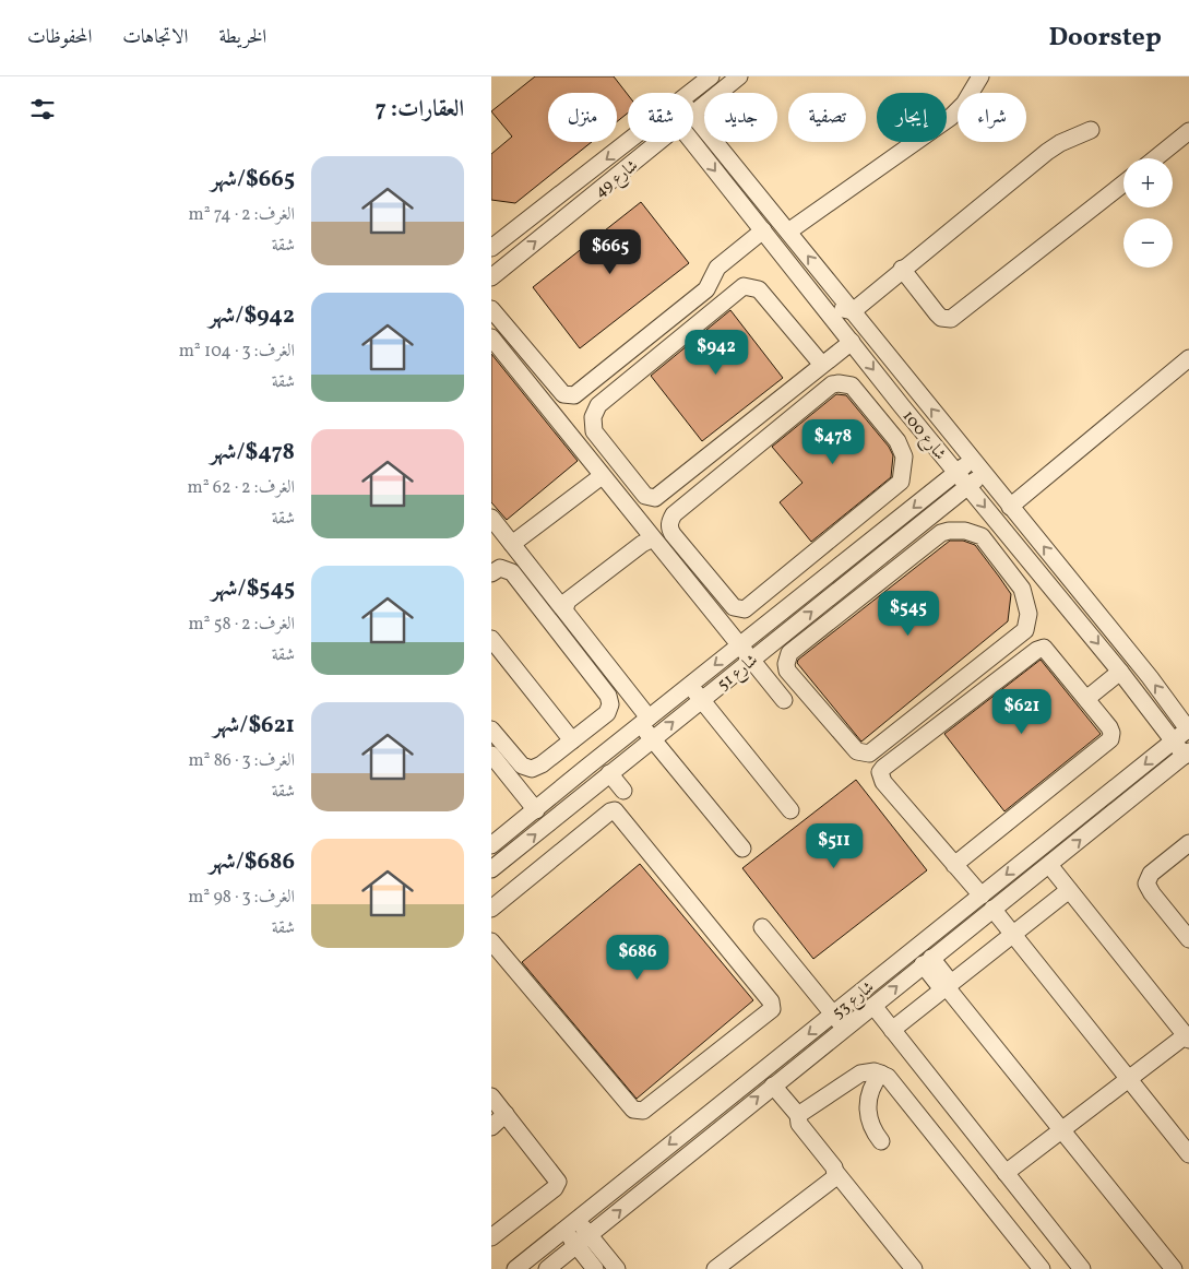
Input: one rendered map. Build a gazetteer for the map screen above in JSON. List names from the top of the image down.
{
  "streets": {
    "lane": [
      "شارع 49",
      "شارع 100",
      "شارع 51",
      "شارع 53"
    ]
  },
  "crossings": [
    ["شارع 49", "شارع 100"],
    ["شارع 100", "شارع 51"],
    ["شارع 100", "شارع 53"]
  ],
  "page": {
    "header": "Doorstep",
    "nav": ["الخريطة", "الاتجاهات", "المحفوظات"],
    "heading": "العقارات: 7",
    "chip": [
      "شراء",
      "إيجار",
      "تصفية",
      "جديد",
      "شقة",
      "منزل"
    ],
    "list": [
      {
        "name": "$665/شهر",
        "note": "الغرف: 2 · 74 m² · شقة"
      },
      {
        "name": "$942/شهر",
        "note": "الغرف: 3 · 104 m² · شقة"
      },
      {
        "name": "$478/شهر",
        "note": "الغرف: 2 · 62 m² · شقة"
      },
      {
        "name": "$545/شهر",
        "note": "الغرف: 2 · 58 m² · شقة"
      },
      {
        "name": "$621/شهر",
        "note": "الغرف: 3 · 86 m² · شقة"
      },
      {
        "name": "$686/شهر",
        "note": "الغرف: 3 · 98 m² · شقة"
      }
    ],
    "map_buttons": ["+", "−"],
    "price": [
      "$665",
      "$942",
      "$478",
      "$545",
      "$621",
      "$511",
      "$686"
    ]
  }
}
